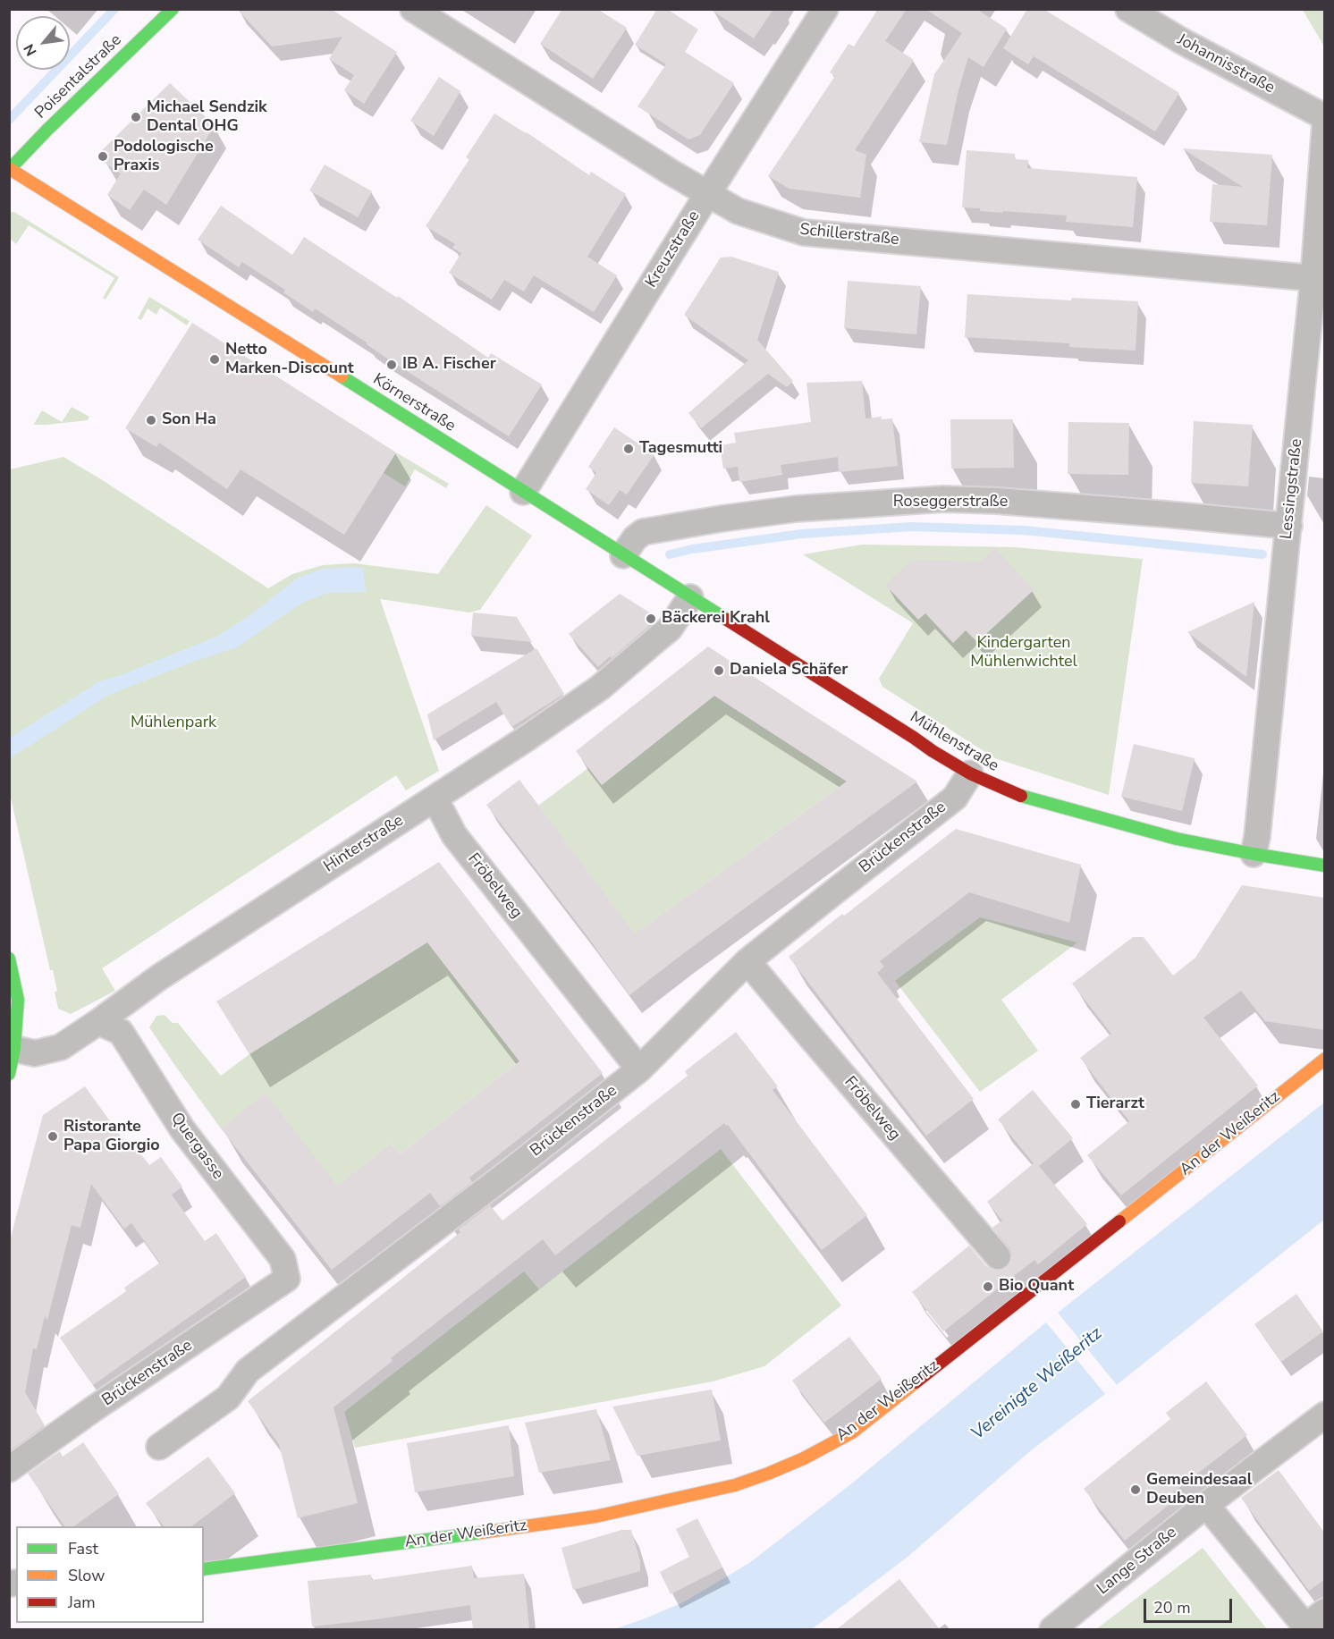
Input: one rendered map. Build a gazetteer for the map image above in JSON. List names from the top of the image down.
{
  "streets": {
    "street": [
      "Johannisstraße",
      "Poisentalstraße",
      "Schillerstraße",
      "Kreuzstraße",
      "Körnerstraße",
      "Lessingstraße",
      "Roseggerstraße",
      "Mühlenstraße",
      "Brückenstraße",
      "Hinterstraße",
      "Fröbelweg",
      "An der Weißeritz",
      "Quergasse",
      "Lange Straße"
    ]
  },
  "crossings": [
    ["Poisentalstraße", "Körnerstraße"],
    ["Schillerstraße", "Kreuzstraße"],
    ["Schillerstraße", "Lessingstraße"],
    ["Kreuzstraße", "Körnerstraße"],
    ["Körnerstraße", "Roseggerstraße"],
    ["Körnerstraße", "Mühlenstraße"],
    ["Körnerstraße", "Hinterstraße"],
    ["Lessingstraße", "Roseggerstraße"],
    ["Lessingstraße", "Mühlenstraße"],
    ["Mühlenstraße", "Brückenstraße"],
    ["Mühlenstraße", "Hinterstraße"],
    ["Brückenstraße", "Fröbelweg"],
    ["Brückenstraße", "Quergasse"],
    ["Hinterstraße", "Fröbelweg"],
    ["Hinterstraße", "Quergasse"]
  ],
  "water": ["Vereinigte Weißeritz"],
  "parks": ["Kindergarten Mühlenwichtel", "Mühlenpark"],
  "places": [
    "Michael Sendzik Dental OHG",
    "Podologische Praxis",
    "Netto Marken-Discount",
    "IB A. Fischer",
    "Son Ha",
    "Tagesmutti",
    "Bäckerei Krahl",
    "Daniela Schäfer",
    "Tierarzt",
    "Ristorante Papa Giorgio",
    "Bio Quant",
    "Gemeindesaal Deuben"
  ],
  "legend": ["Fast", "Slow", "Jam"],
  "scale_bar": "20 m",
  "north": "bottom left"
}
